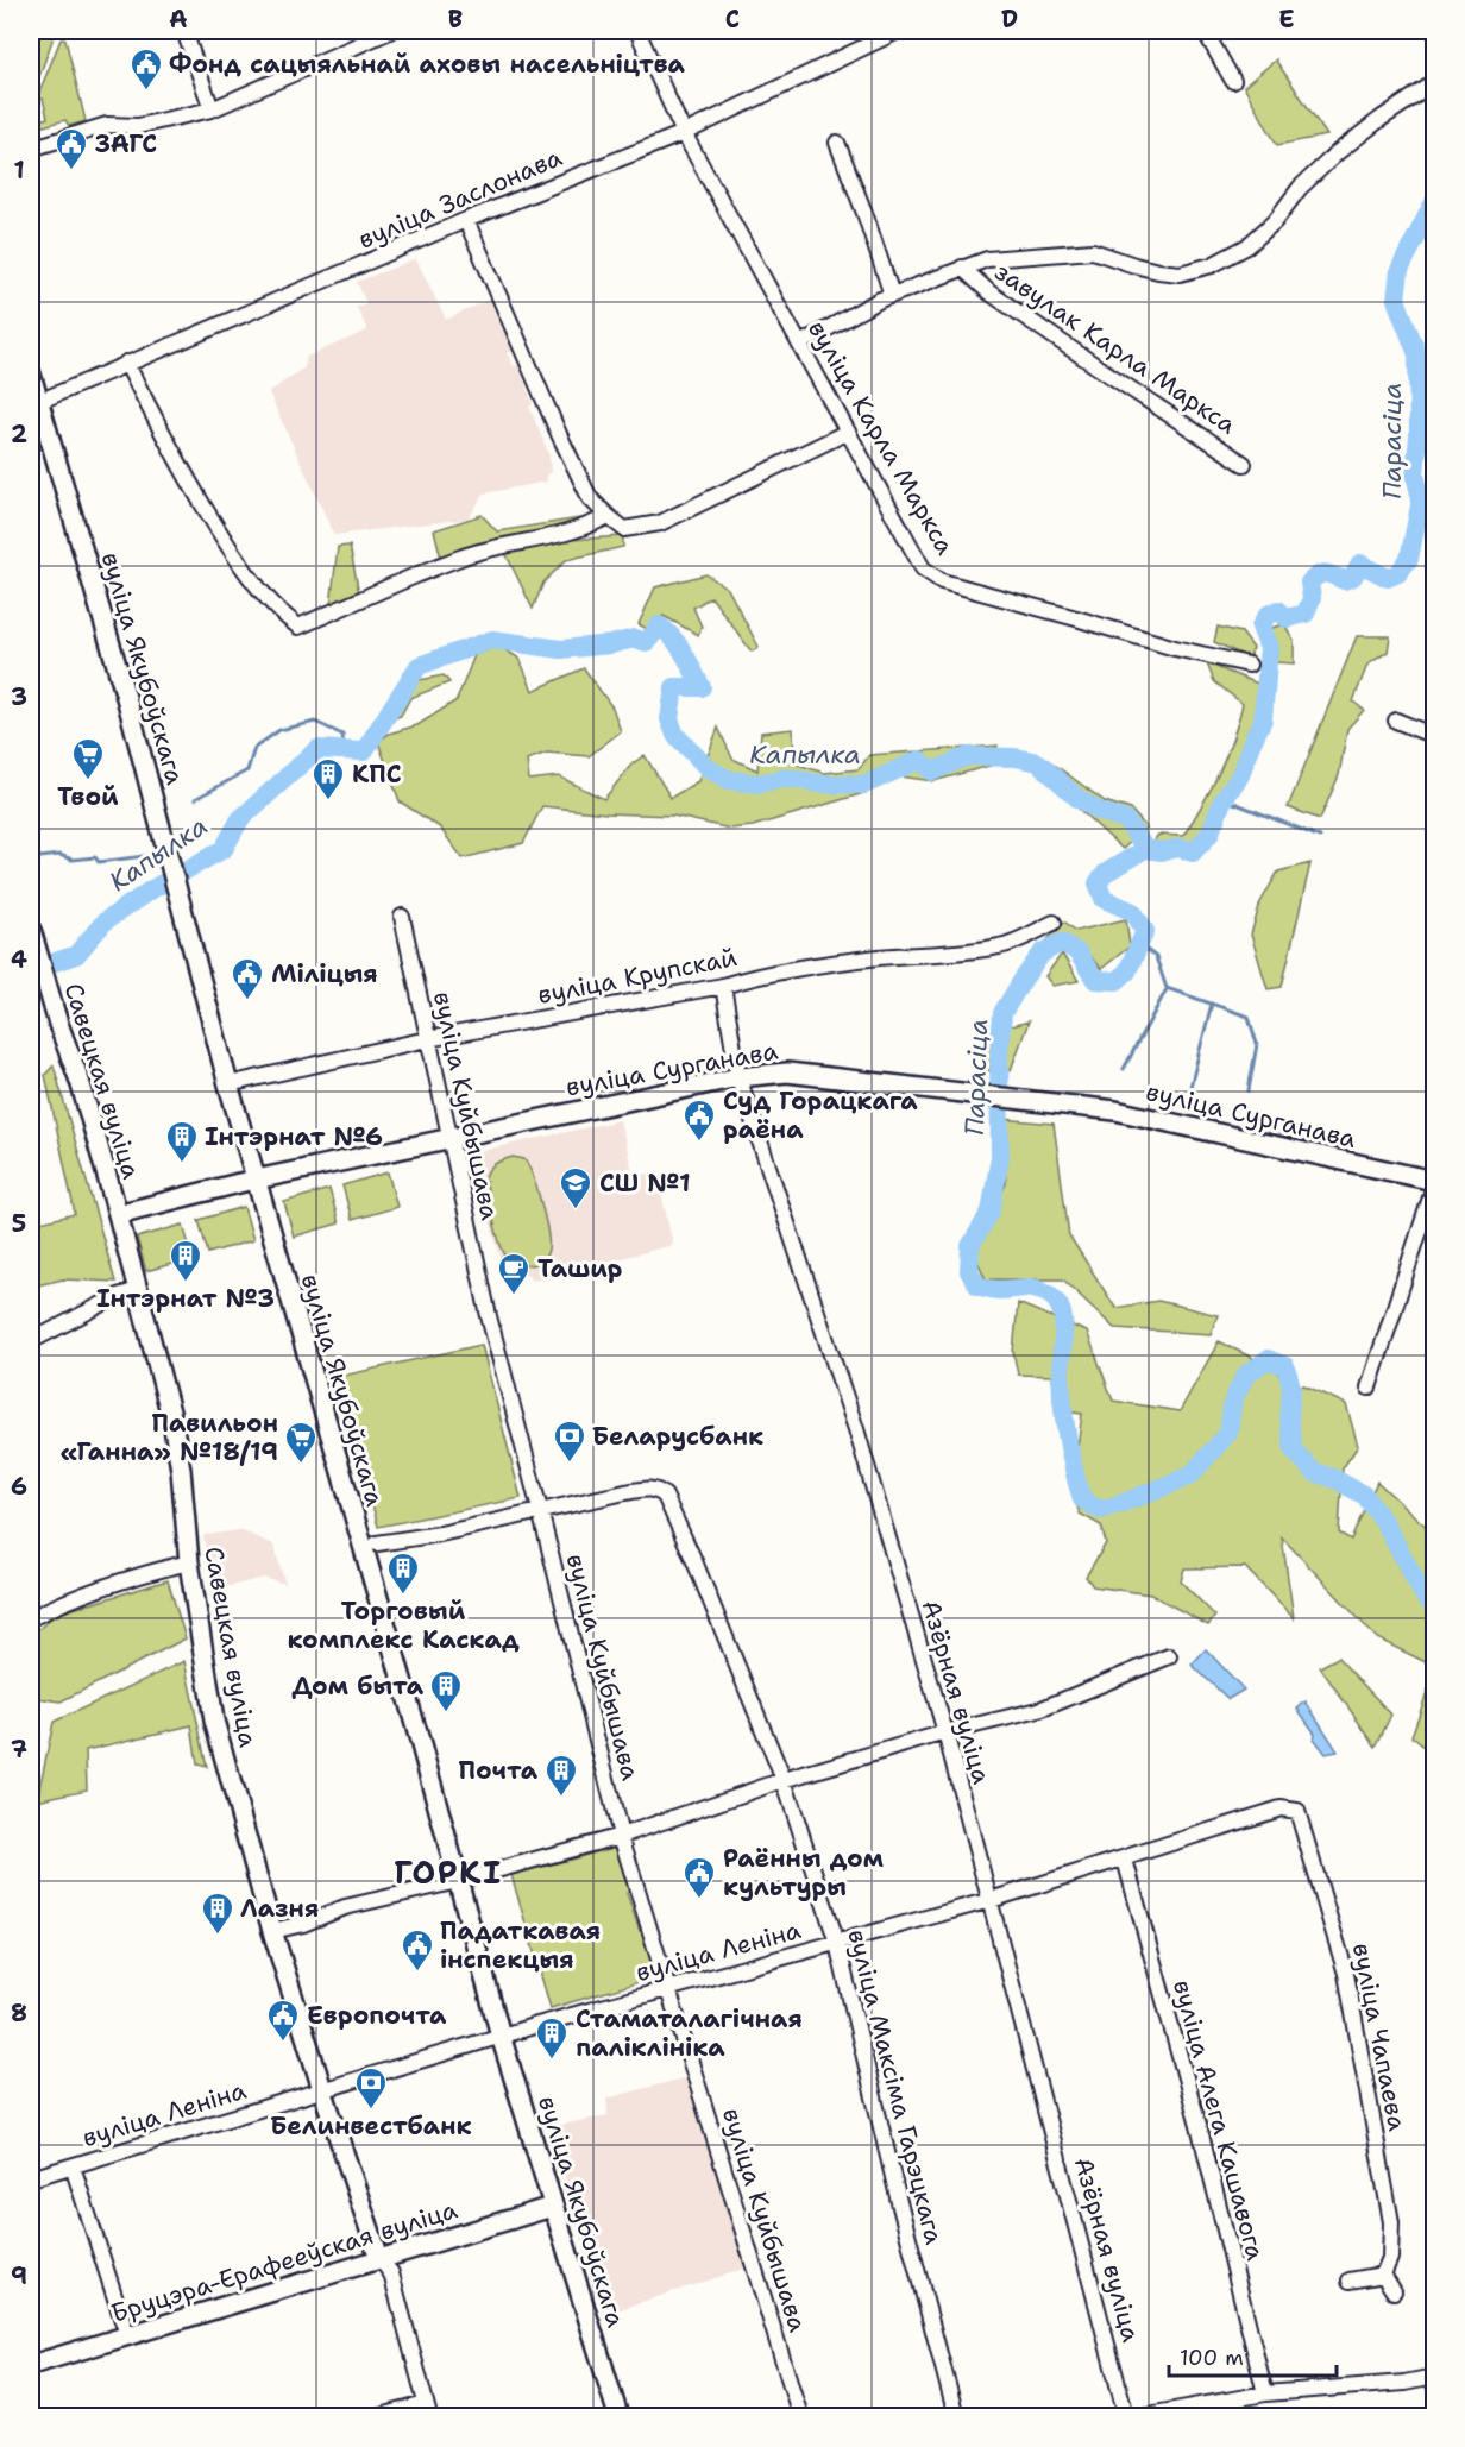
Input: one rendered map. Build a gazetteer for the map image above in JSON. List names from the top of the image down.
{
  "streets": {
    "main road": [
      "вуліца Якубоўскага",
      "вуліца Сурганава",
      "Савецкая вуліца",
      "Бруцэра-Ерафееўская вуліца"
    ],
    "street": [
      "вуліца Заслонава",
      "завулак Карла Маркса",
      "вуліца Карла Маркса",
      "вуліца Крупскай",
      "вуліца Куйбышава",
      "Азёрная вуліца",
      "вуліца Леніна",
      "вуліца Чапаева",
      "вуліца Максіма Гарэцкага",
      "вуліца Алега Кашавога"
    ]
  },
  "crossings": [
    ["вуліца Заслонава", "вуліца Карла Маркса"],
    ["вуліца Заслонава", "вуліца Якубоўскага"],
    ["вуліца Якубоўскага", "вуліца Крупскай"],
    ["вуліца Якубоўскага", "вуліца Сурганава"],
    ["вуліца Якубоўскага", "вуліца Леніна"],
    ["вуліца Якубоўскага", "Бруцэра-Ерафееўская вуліца"],
    ["вуліца Крупскай", "вуліца Куйбышава"],
    ["вуліца Крупскай", "Азёрная вуліца"],
    ["вуліца Сурганава", "Савецкая вуліца"],
    ["вуліца Сурганава", "вуліца Куйбышава"],
    ["вуліца Сурганава", "Азёрная вуліца"],
    ["Савецкая вуліца", "вуліца Леніна"],
    ["Савецкая вуліца", "Бруцэра-Ерафееўская вуліца"],
    ["вуліца Куйбышава", "вуліца Леніна"],
    ["вуліца Куйбышава", "вуліца Максіма Гарэцкага"],
    ["Азёрная вуліца", "вуліца Леніна"],
    ["вуліца Леніна", "вуліца Чапаева"],
    ["вуліца Леніна", "вуліца Максіма Гарэцкага"],
    ["вуліца Леніна", "вуліца Алега Кашавога"]
  ],
  "districts": ["ГОРКІ"],
  "water": ["Парасіца", "Капылка"],
  "places": {
    "public building": [
      "Фонд сацыяльнай аховы насельніцтва",
      "ЗАГС",
      "Міліцыя",
      "Суд Горацкага раёна",
      "Раённы дом культуры",
      "Падаткавая інспекцыя",
      "Европочта"
    ],
    "supermarket": ["Твой", "Павильон «Ганна» №18/19"],
    "building": [
      "КПС",
      "Інтэрнат №6",
      "Інтэрнат №3",
      "Торговый комплекс Каскад",
      "Дом быта",
      "Почта",
      "Лазня",
      "Стаматалагічная паліклініка"
    ],
    "school or university": ["СШ №1"],
    "cafe": ["Ташир"],
    "bank": ["Беларусбанк", "Белинвестбанк"]
  },
  "scale_bar": "100 m",
  "grid": {
    "columns": [
      "A",
      "B",
      "C",
      "D",
      "E"
    ],
    "rows": [
      "1",
      "2",
      "3",
      "4",
      "5",
      "6",
      "7",
      "8",
      "9"
    ]
  }
}
